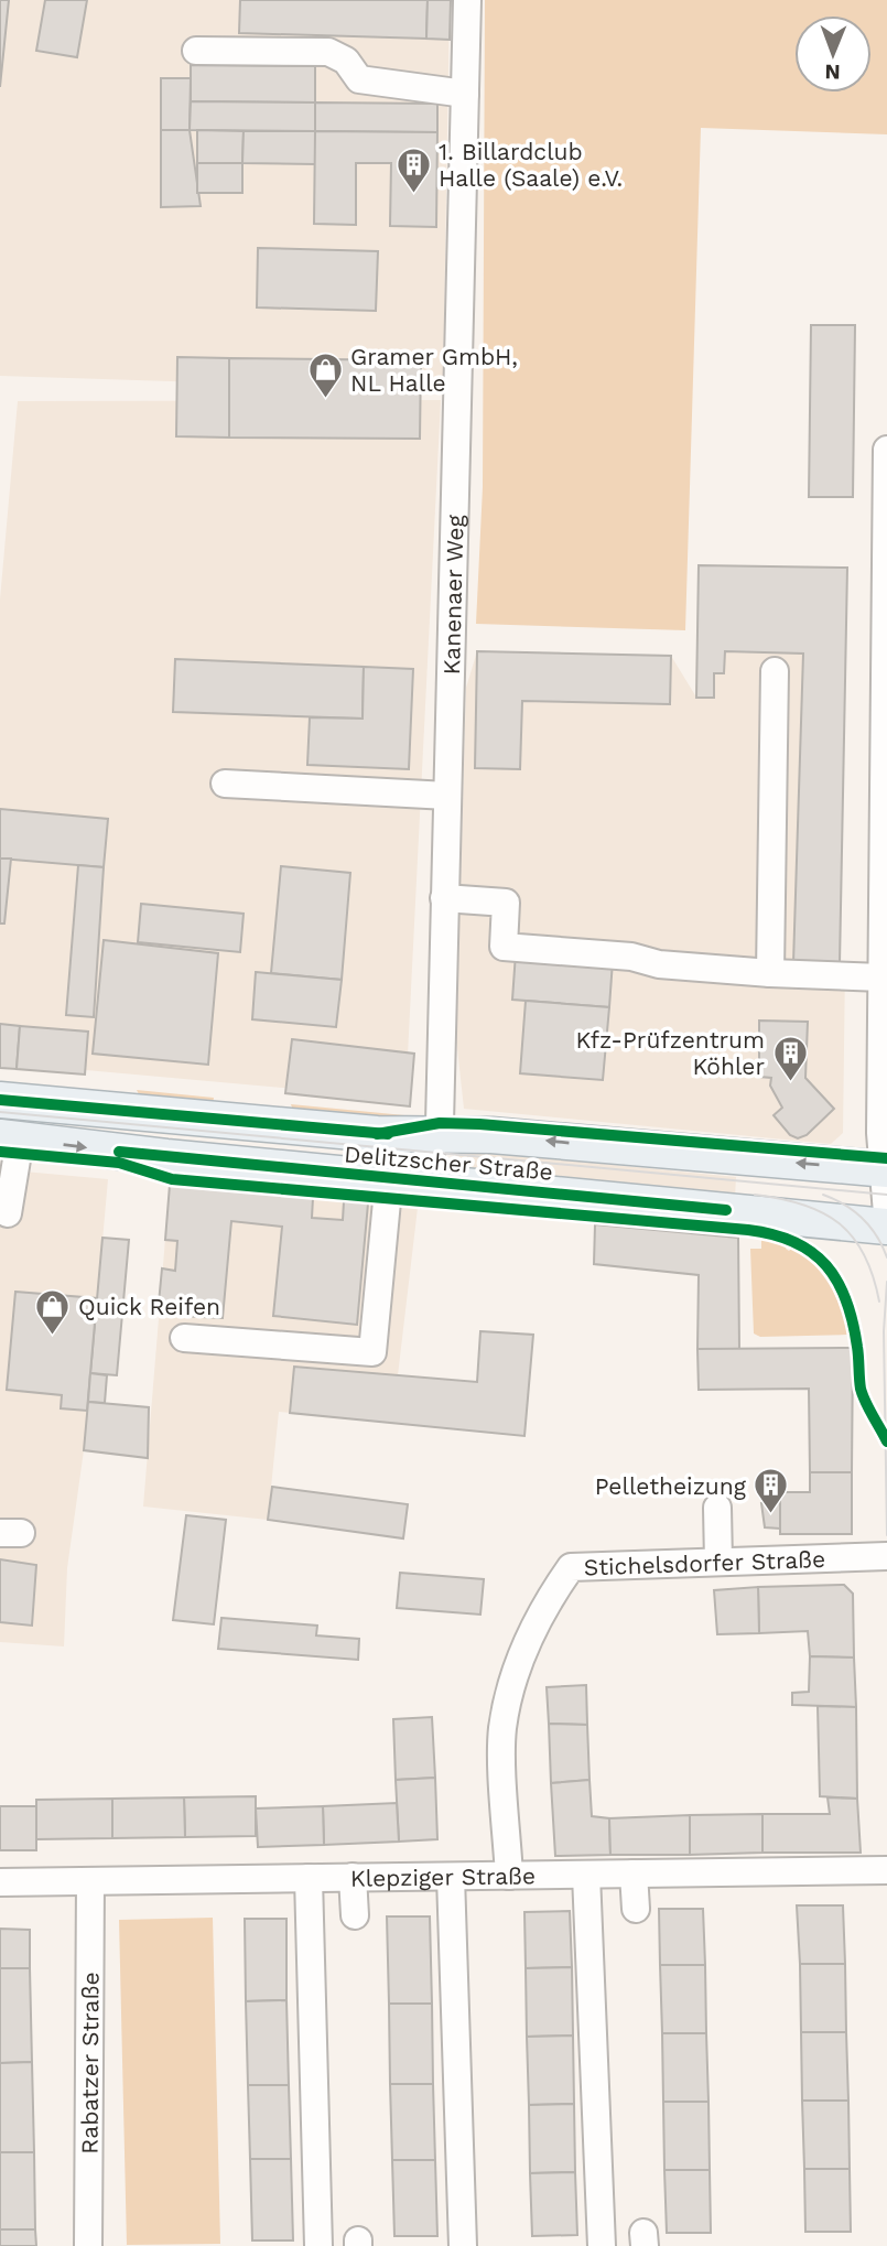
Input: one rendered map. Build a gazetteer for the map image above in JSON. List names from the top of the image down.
{
  "streets": {
    "main road": ["Delitzscher Straße"],
    "street": [
      "Kanenaer Weg",
      "Stichelsdorfer Straße",
      "Klepziger Straße",
      "Rabatzer Straße"
    ]
  },
  "crossings": [
    ["Kanenaer Weg", "Delitzscher Straße"],
    ["Stichelsdorfer Straße", "Klepziger Straße"],
    ["Klepziger Straße", "Rabatzer Straße"]
  ],
  "places": {
    "building": ["1. Billardclub Halle (Saale) e.V.", "Kfz-Prüfzentrum Köhler", "Pelletheizung"],
    "shop": ["Gramer GmbH, NL Halle", "Quick Reifen"]
  },
  "north": "bottom"
}
